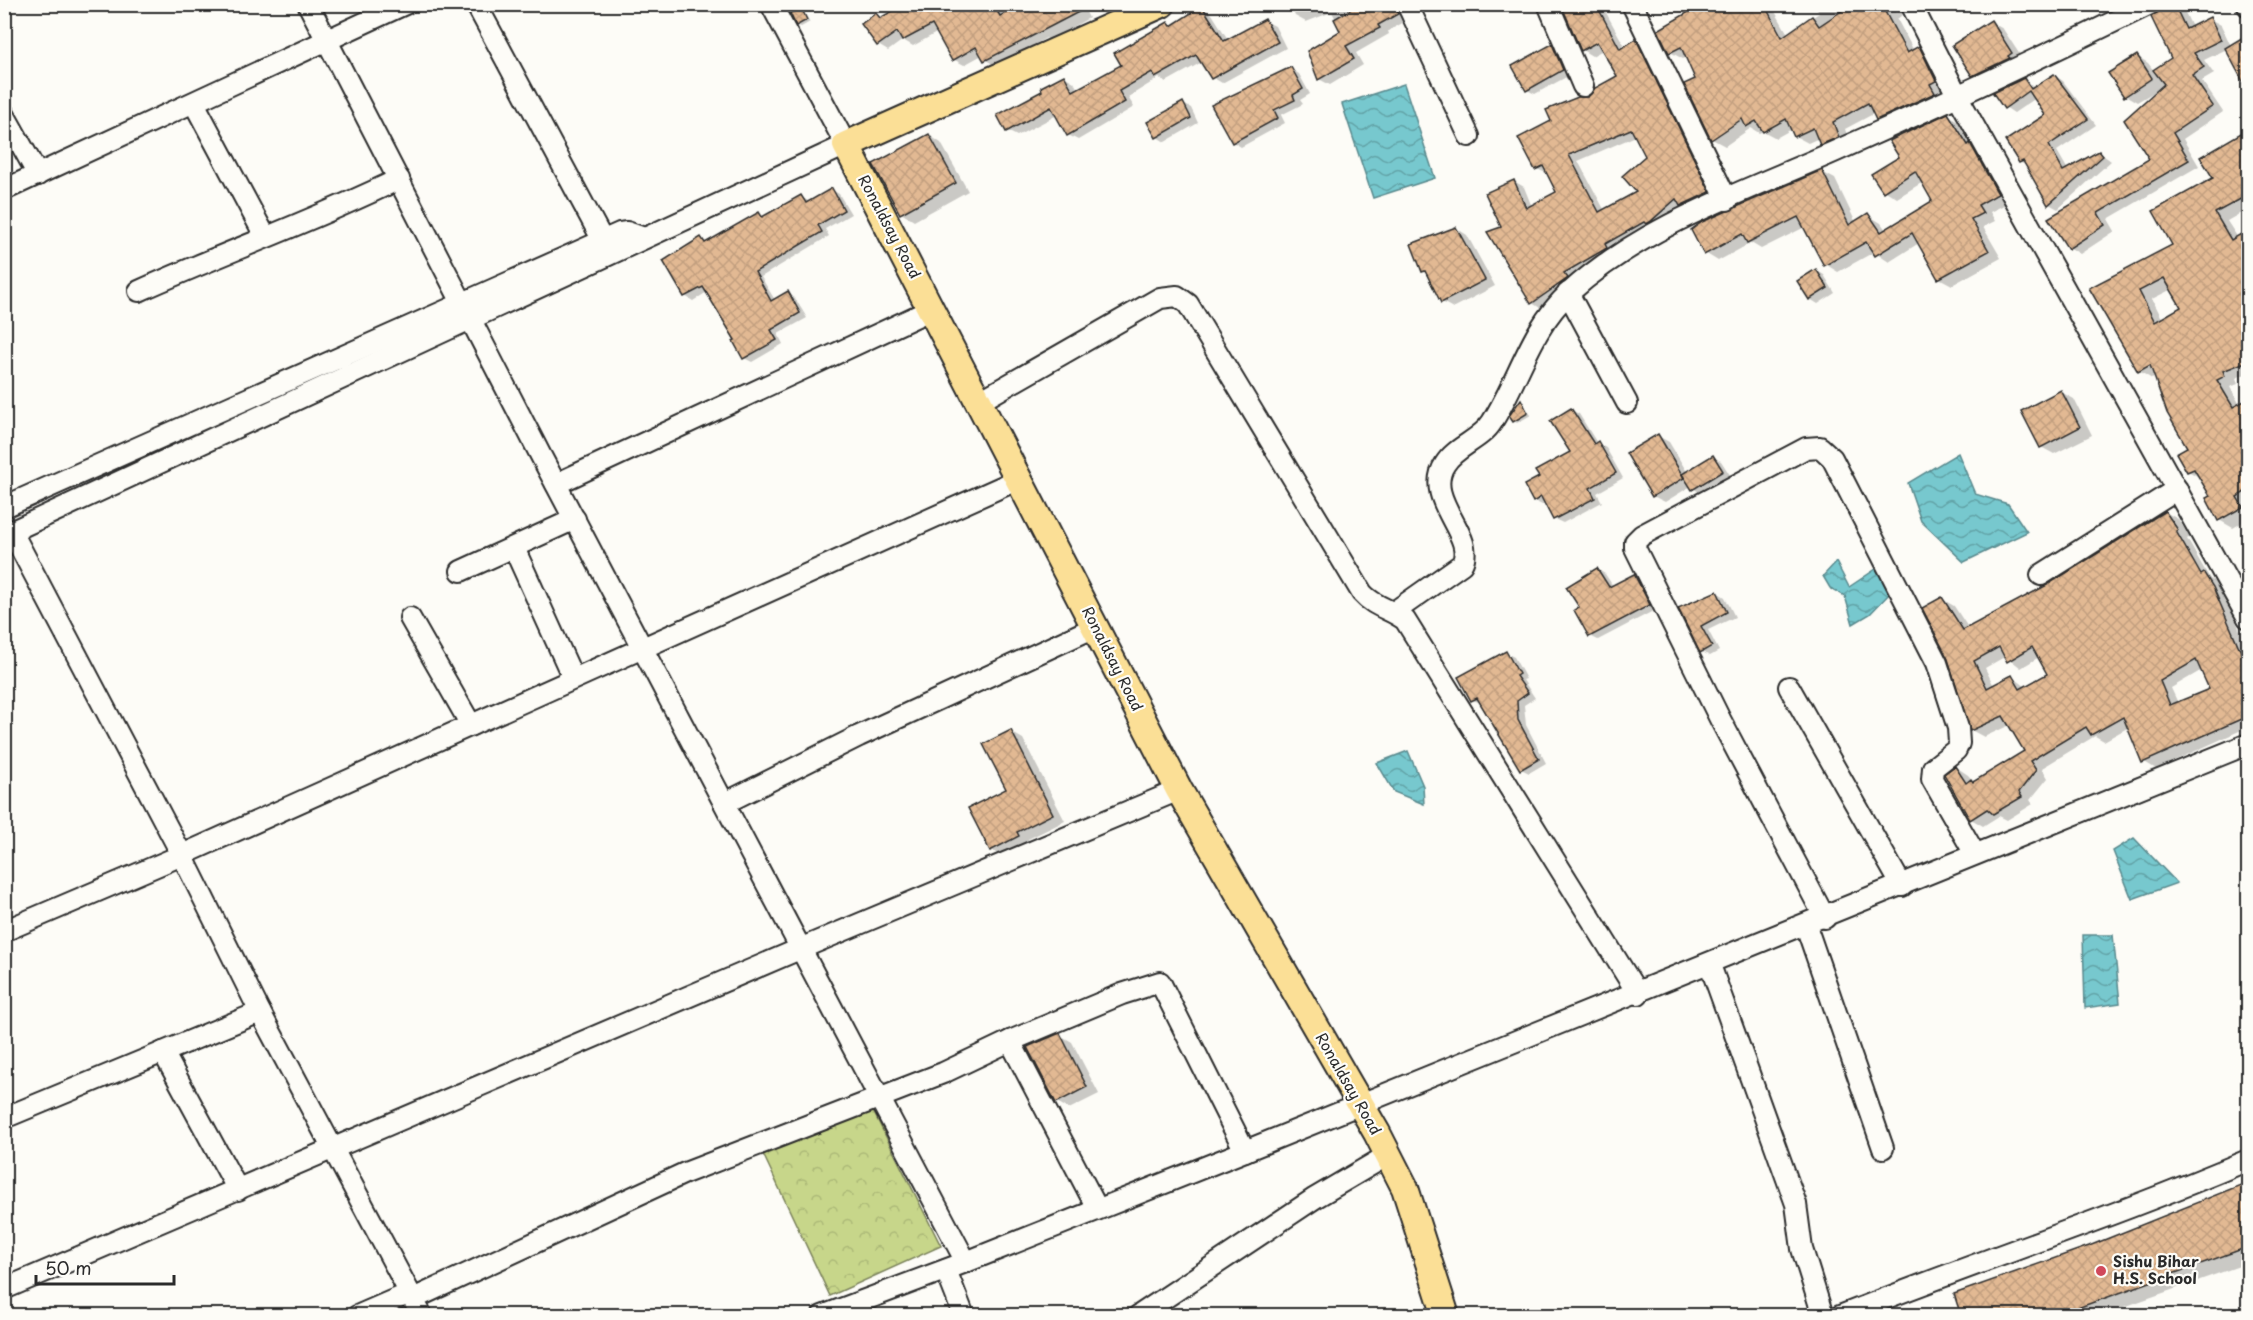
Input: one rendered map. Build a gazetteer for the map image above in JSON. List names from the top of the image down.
{
  "streets": {
    "main road": ["Ronaldsay Road"]
  },
  "places": ["Sishu Bihar H.S. School"],
  "scale_bar": "50 m"
}
